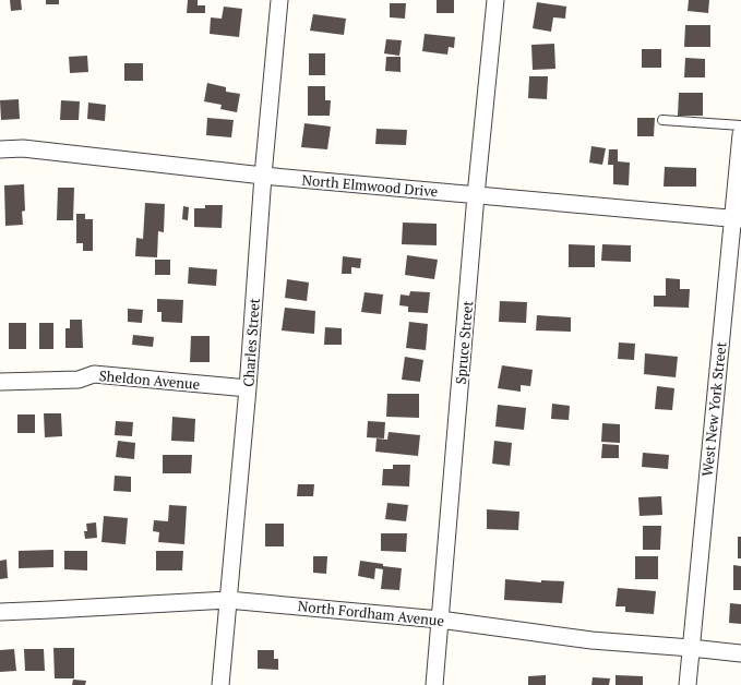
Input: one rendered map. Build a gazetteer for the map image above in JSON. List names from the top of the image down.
{
  "streets": {
    "street": [
      "North Elmwood Drive",
      "Charles Street",
      "Spruce Street",
      "Sheldon Avenue",
      "West New York Street",
      "North Fordham Avenue"
    ]
  },
  "crossings": [
    ["North Elmwood Drive", "Charles Street"],
    ["North Elmwood Drive", "Spruce Street"],
    ["North Elmwood Drive", "West New York Street"],
    ["Charles Street", "Sheldon Avenue"],
    ["Charles Street", "North Fordham Avenue"],
    ["Spruce Street", "North Fordham Avenue"],
    ["West New York Street", "North Fordham Avenue"]
  ]
}
